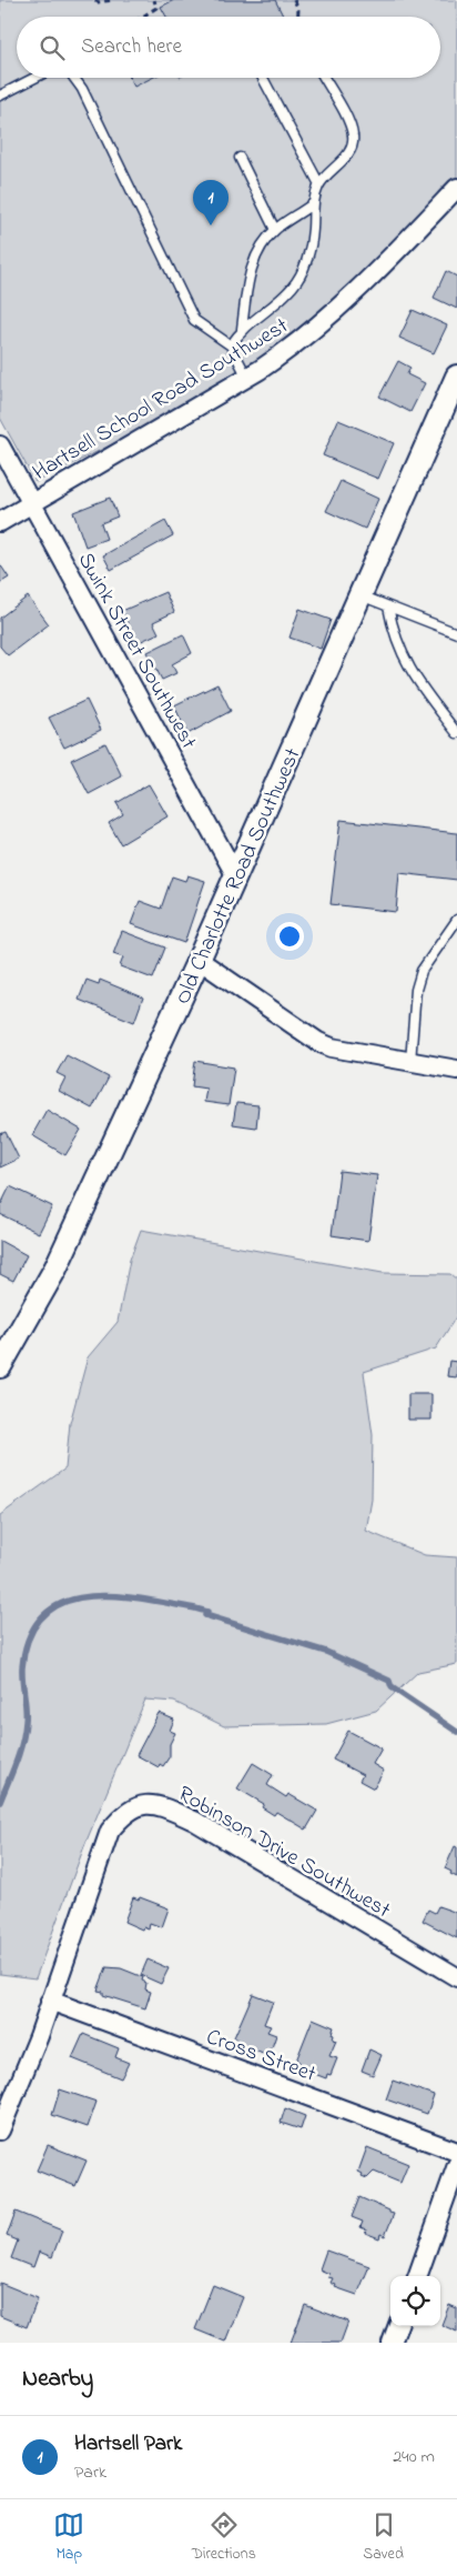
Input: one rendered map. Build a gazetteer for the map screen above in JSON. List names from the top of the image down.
{
  "streets": {
    "street": [
      "Hartsell School Road Southwest",
      "Swink Street Southwest",
      "Old Charlotte Road Southwest",
      "Robinson Drive Southwest",
      "Cross Street"
    ]
  },
  "crossings": [
    ["Hartsell School Road Southwest", "Swink Street Southwest"],
    ["Swink Street Southwest", "Old Charlotte Road Southwest"],
    ["Robinson Drive Southwest", "Cross Street"]
  ],
  "page": {
    "search": "Search here",
    "pins": "1",
    "heading": "Nearby",
    "list": [
      {
        "mark": "1",
        "name": "Hartsell Park",
        "note": "Park",
        "value": "240 m"
      }
    ],
    "nav": ["Map", "Directions", "Saved"]
  }
}
